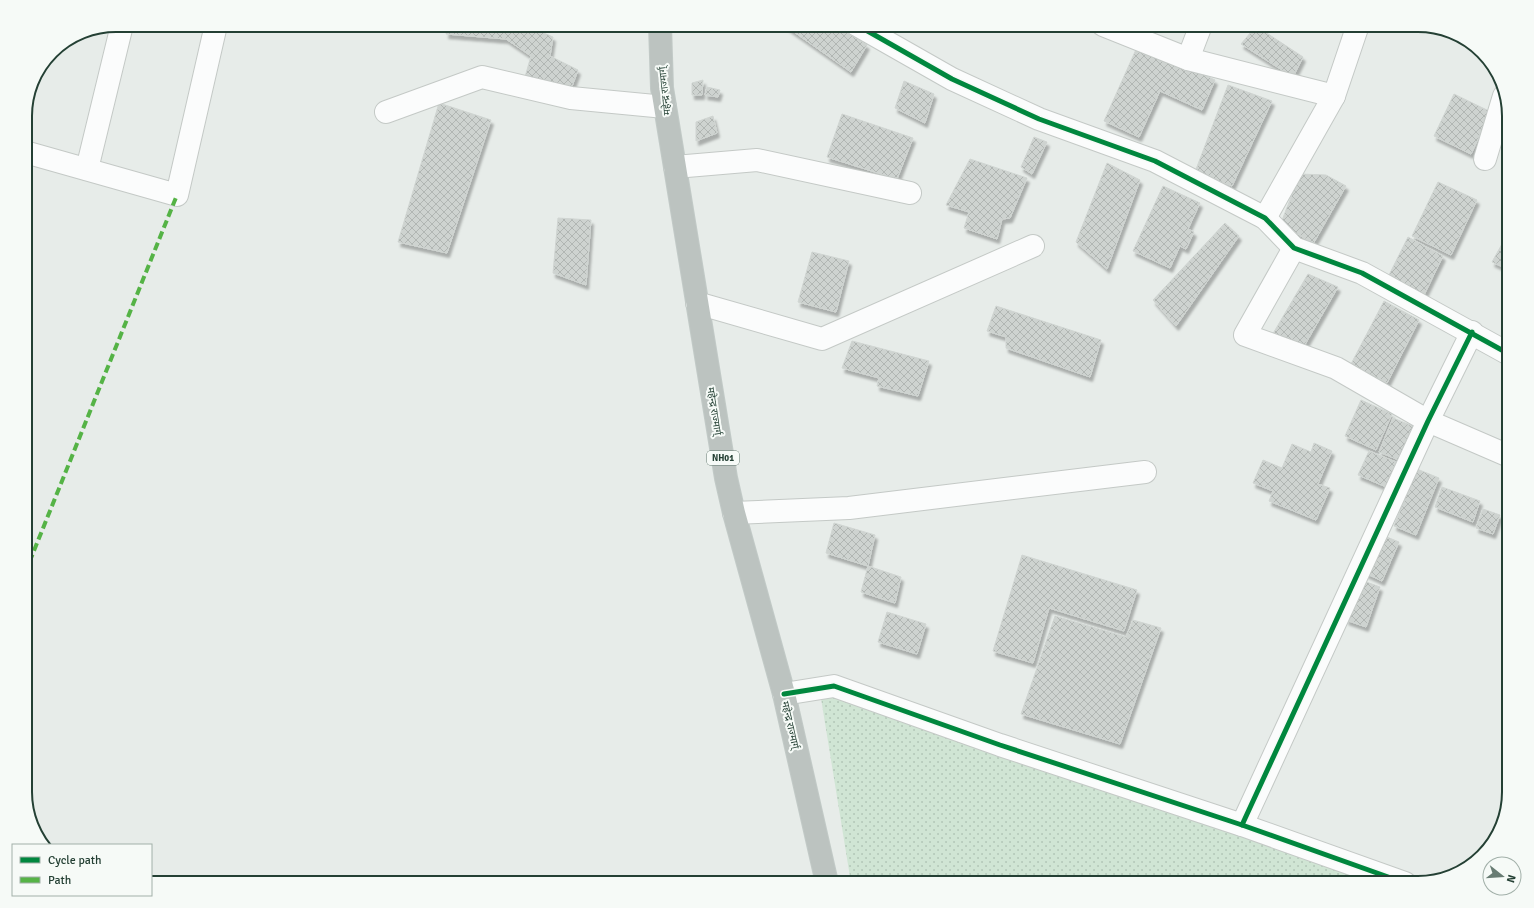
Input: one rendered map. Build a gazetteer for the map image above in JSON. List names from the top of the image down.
{
  "streets": {
    "highway": ["महेन्द्र राज्मार्ग्", "NH01"]
  },
  "legend": ["Cycle path", "Path"],
  "north": "right"
}
